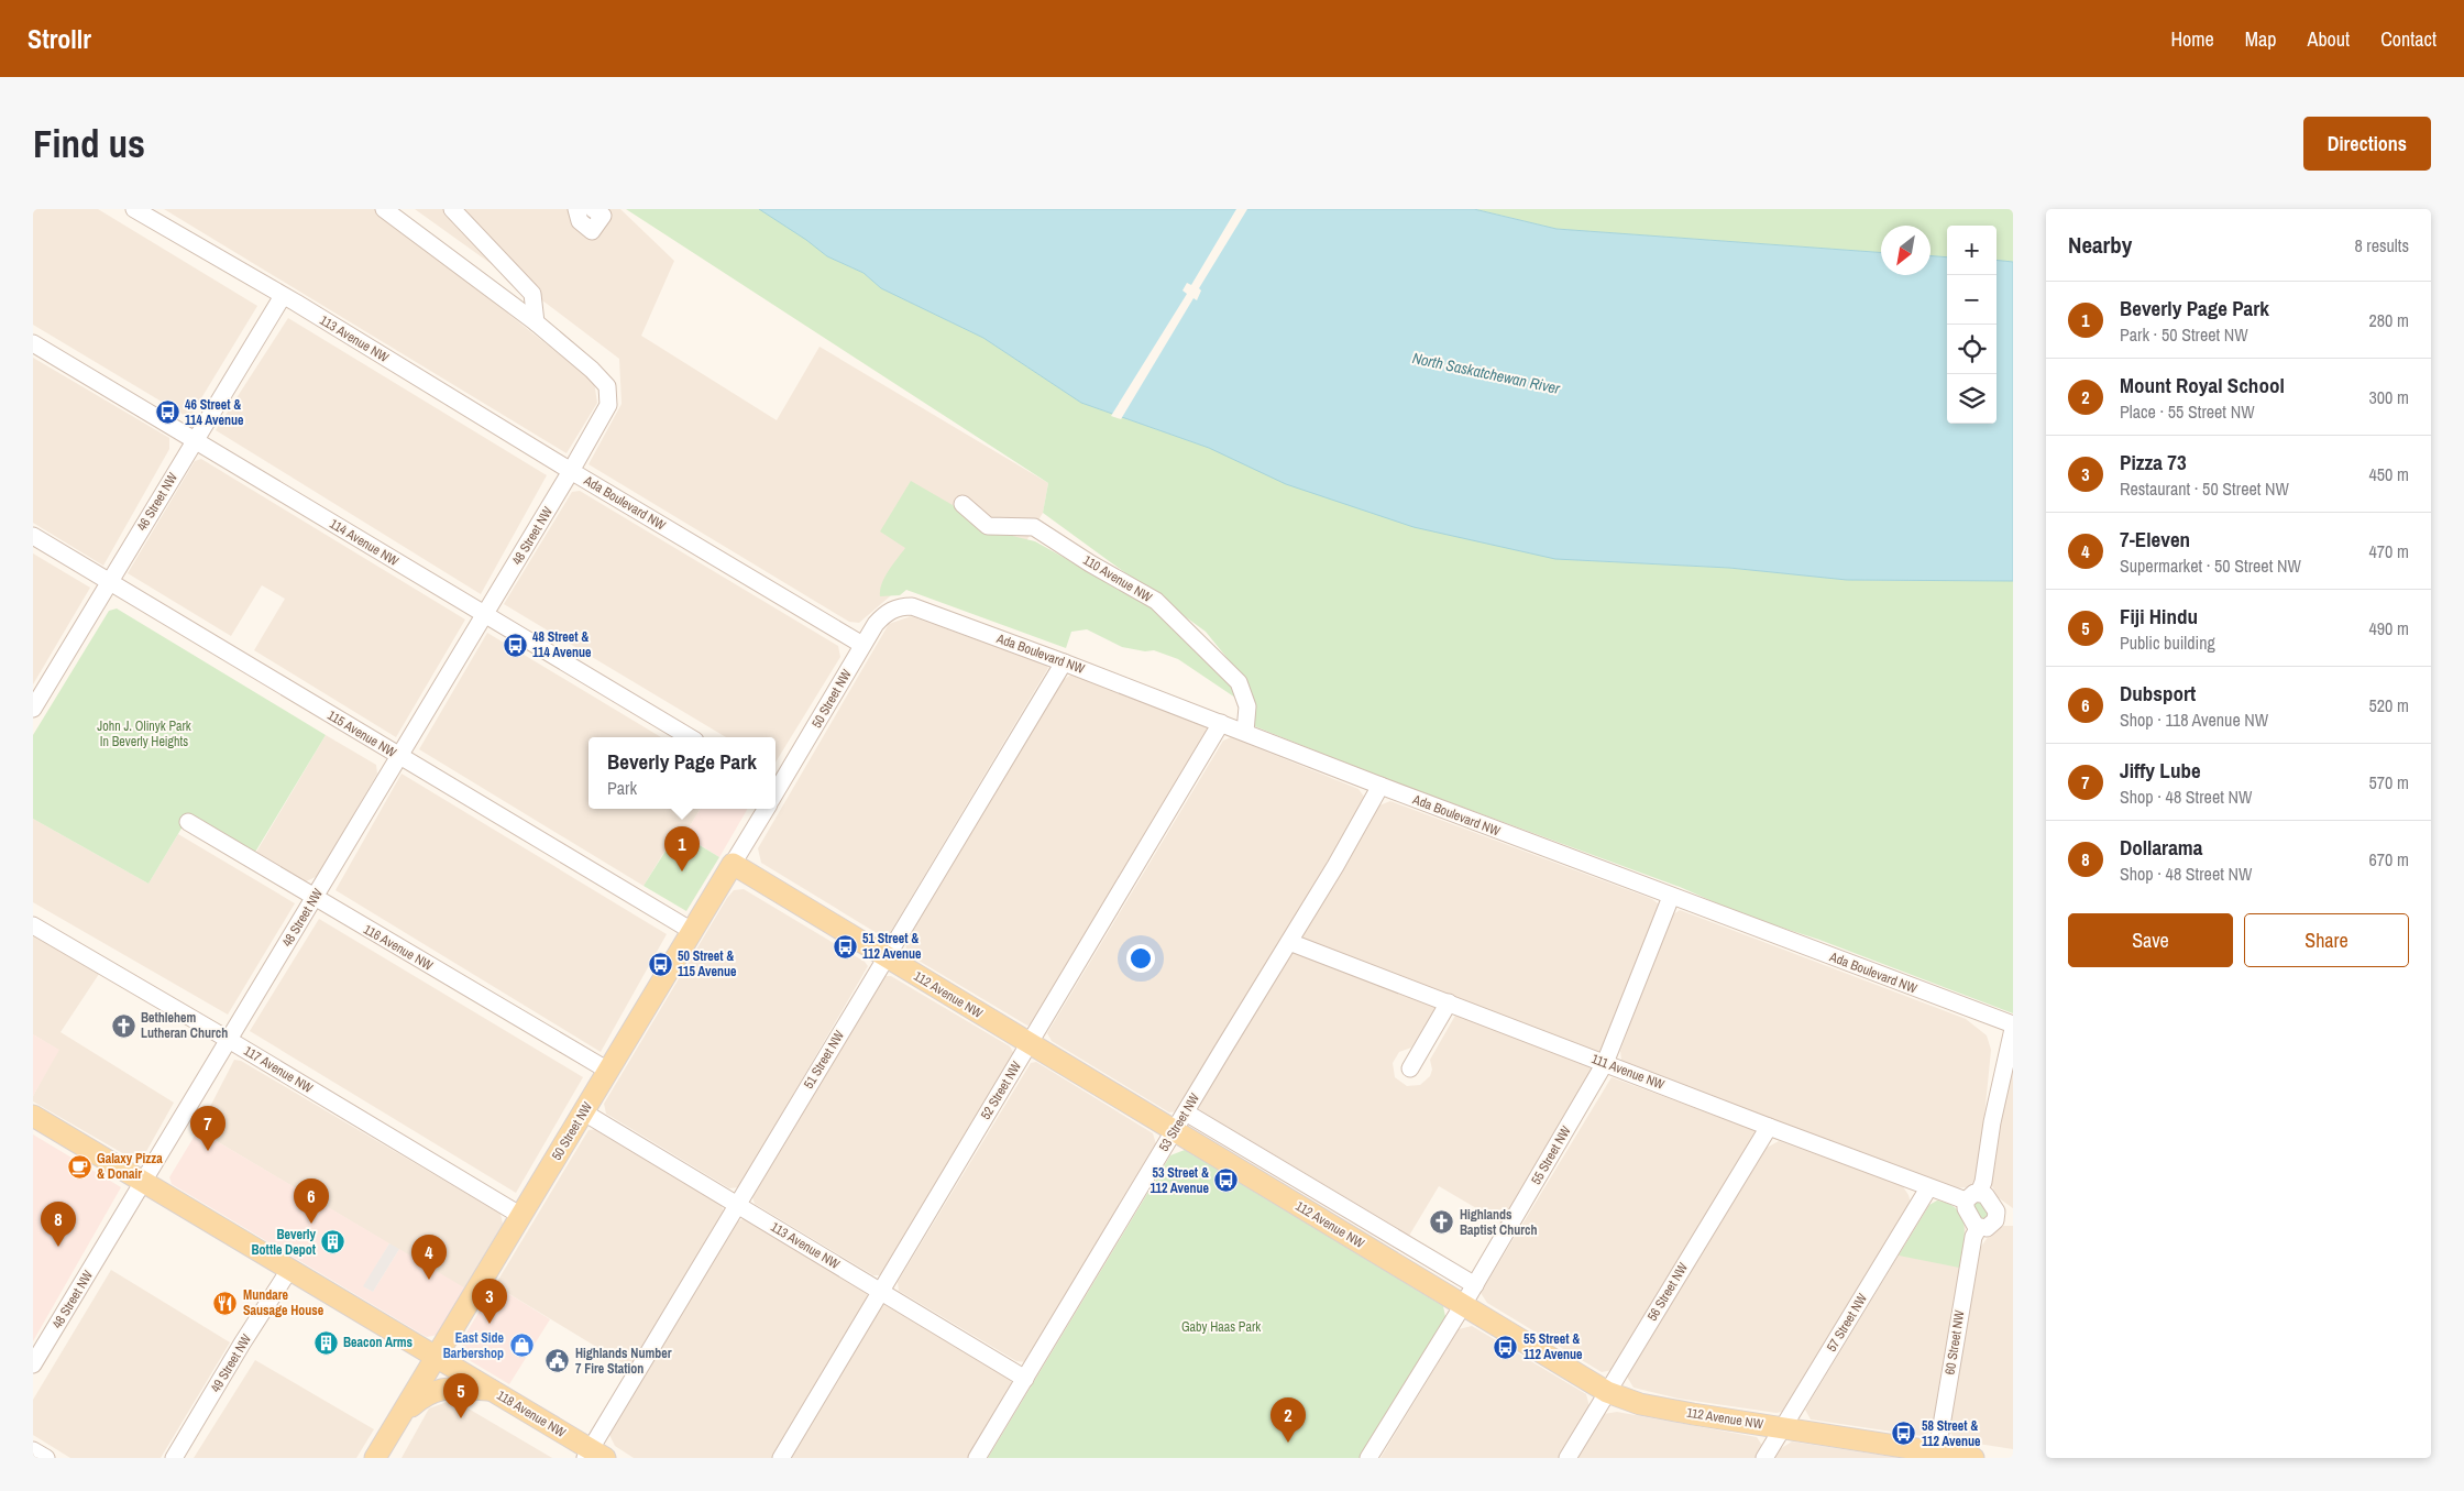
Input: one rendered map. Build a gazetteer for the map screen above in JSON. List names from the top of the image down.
{
  "streets": {
    "main road": ["50 Street NW", "112 Avenue NW", "118 Avenue NW"],
    "street": [
      "113 Avenue NW",
      "46 Street NW",
      "Ada Boulevard NW",
      "48 Street NW",
      "114 Avenue NW",
      "110 Avenue NW",
      "115 Avenue NW",
      "116 Avenue NW",
      "51 Street NW",
      "117 Avenue NW",
      "111 Avenue NW",
      "52 Street NW",
      "53 Street NW",
      "55 Street NW",
      "56 Street NW",
      "57 Street NW",
      "60 Street NW",
      "49 Street NW"
    ]
  },
  "crossings": [
    ["113 Avenue NW", "46 Street NW"],
    ["113 Avenue NW", "Ada Boulevard NW"],
    ["113 Avenue NW", "48 Street NW"],
    ["113 Avenue NW", "50 Street NW"],
    ["113 Avenue NW", "51 Street NW"],
    ["113 Avenue NW", "52 Street NW"],
    ["113 Avenue NW", "53 Street NW"],
    ["46 Street NW", "114 Avenue NW"],
    ["46 Street NW", "115 Avenue NW"],
    ["Ada Boulevard NW", "48 Street NW"],
    ["Ada Boulevard NW", "110 Avenue NW"],
    ["Ada Boulevard NW", "50 Street NW"],
    ["Ada Boulevard NW", "51 Street NW"],
    ["Ada Boulevard NW", "52 Street NW"],
    ["Ada Boulevard NW", "53 Street NW"],
    ["Ada Boulevard NW", "55 Street NW"],
    ["48 Street NW", "114 Avenue NW"],
    ["48 Street NW", "115 Avenue NW"],
    ["48 Street NW", "116 Avenue NW"],
    ["48 Street NW", "117 Avenue NW"],
    ["48 Street NW", "118 Avenue NW"],
    ["50 Street NW", "115 Avenue NW"],
    ["50 Street NW", "116 Avenue NW"],
    ["50 Street NW", "112 Avenue NW"],
    ["50 Street NW", "117 Avenue NW"],
    ["50 Street NW", "118 Avenue NW"],
    ["112 Avenue NW", "51 Street NW"],
    ["112 Avenue NW", "52 Street NW"],
    ["112 Avenue NW", "53 Street NW"],
    ["112 Avenue NW", "55 Street NW"],
    ["112 Avenue NW", "56 Street NW"],
    ["112 Avenue NW", "57 Street NW"],
    ["112 Avenue NW", "60 Street NW"],
    ["51 Street NW", "118 Avenue NW"],
    ["111 Avenue NW", "53 Street NW"],
    ["111 Avenue NW", "55 Street NW"],
    ["111 Avenue NW", "56 Street NW"],
    ["111 Avenue NW", "57 Street NW"],
    ["111 Avenue NW", "60 Street NW"],
    ["49 Street NW", "118 Avenue NW"]
  ],
  "water": ["North Saskatchewan River"],
  "parks": ["John J. Olinyk Park In Beverly Heights", "Gaby Haas Park"],
  "places": {
    "bus stop": [
      "46 Street & 114 Avenue",
      "48 Street & 114 Avenue",
      "51 Street & 112 Avenue",
      "50 Street & 115 Avenue",
      "53 Street & 112 Avenue",
      "55 Street & 112 Avenue",
      "58 Street & 112 Avenue"
    ],
    "church": ["Bethlehem Lutheran Church", "Highlands Baptist Church"],
    "cafe": ["Galaxy Pizza & Donair"],
    "building": ["Beverly Bottle Depot", "Beacon Arms"],
    "restaurant": ["Mundare Sausage House"],
    "shop": ["East Side Barbershop"],
    "public building": ["Highlands Number 7 Fire Station"]
  },
  "north": "bottom left",
  "page": {
    "header": "Strollr",
    "nav": [
      "Home",
      "Map",
      "About",
      "Contact"
    ],
    "buttons": [
      "Directions",
      ["Save", "Share"]
    ],
    "title": "Find us",
    "heading": ["Nearby", "8 results"],
    "map_buttons": ["+", "−"],
    "list": [
      {
        "mark": "1",
        "name": "Beverly Page Park",
        "note": "Park · 50 Street NW",
        "value": "280 m"
      },
      {
        "mark": "2",
        "name": "Mount Royal School",
        "note": "Place · 55 Street NW",
        "value": "300 m"
      },
      {
        "mark": "3",
        "name": "Pizza 73",
        "note": "Restaurant · 50 Street NW",
        "value": "450 m"
      },
      {
        "mark": "4",
        "name": "7-Eleven",
        "note": "Supermarket · 50 Street NW",
        "value": "470 m"
      },
      {
        "mark": "5",
        "name": "Fiji Hindu",
        "note": "Public building",
        "value": "490 m"
      },
      {
        "mark": "6",
        "name": "Dubsport",
        "note": "Shop · 118 Avenue NW",
        "value": "520 m"
      },
      {
        "mark": "7",
        "name": "Jiffy Lube",
        "note": "Shop · 48 Street NW",
        "value": "570 m"
      },
      {
        "mark": "8",
        "name": "Dollarama",
        "note": "Shop · 48 Street NW",
        "value": "670 m"
      }
    ],
    "popup": ["Beverly Page Park", "Park"],
    "pins": [
      "1",
      "7",
      "6",
      "8",
      "4",
      "3",
      "5",
      "2"
    ]
  }
}
